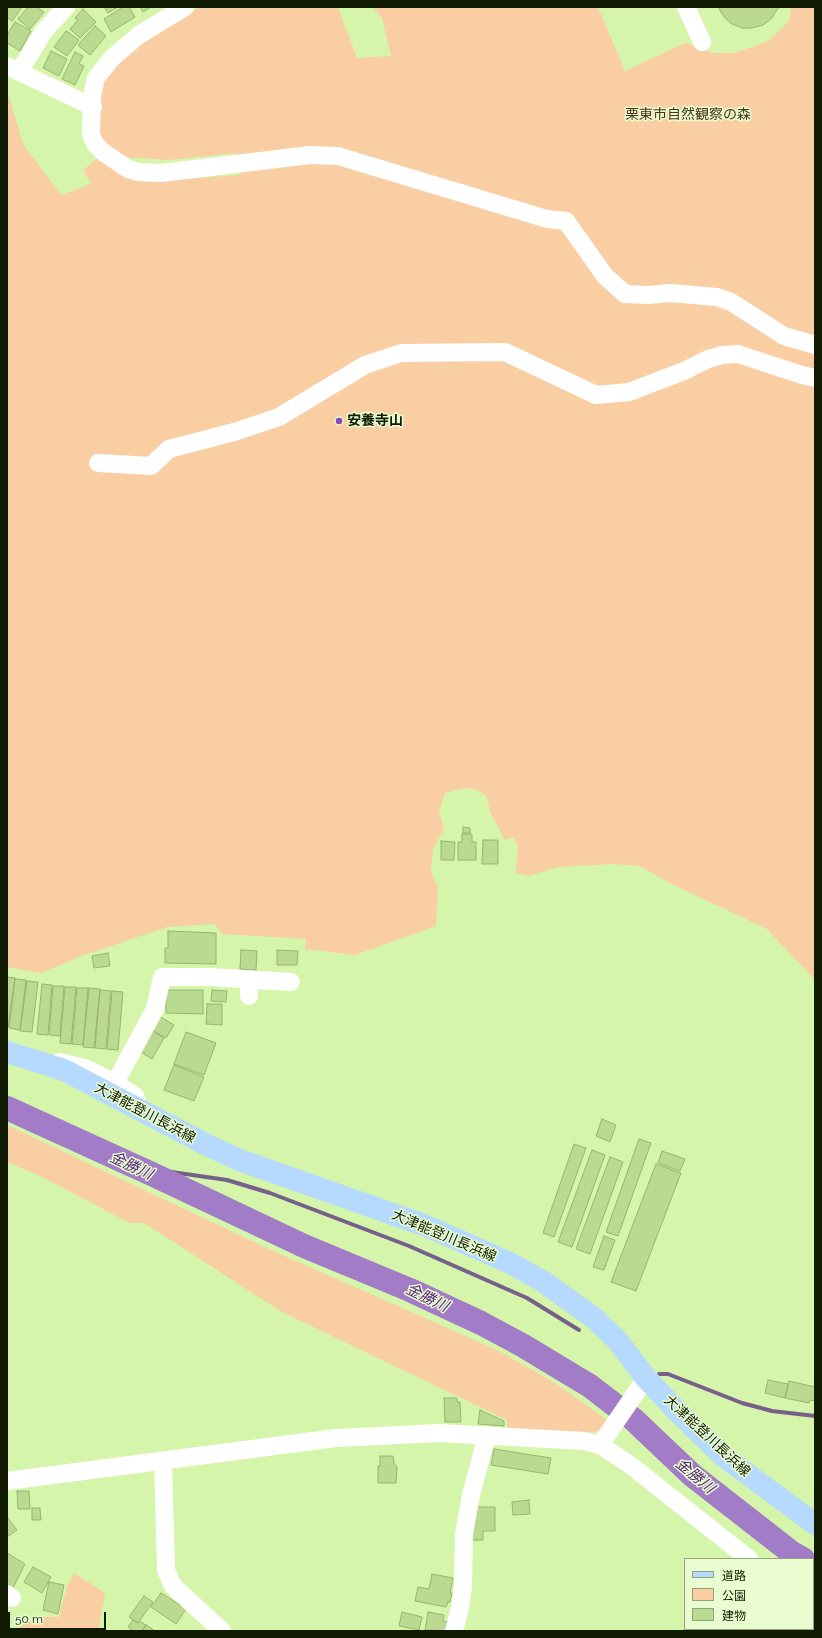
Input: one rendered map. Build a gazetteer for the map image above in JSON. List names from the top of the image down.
{
  "streets": {
    "main road": ["大津能登川長浜線"]
  },
  "water": ["金勝川"],
  "parks": ["栗東市自然観察の森"],
  "places": ["安養寺山"],
  "legend": ["道路", "公園", "建物"],
  "scale_bar": "50 m"
}
